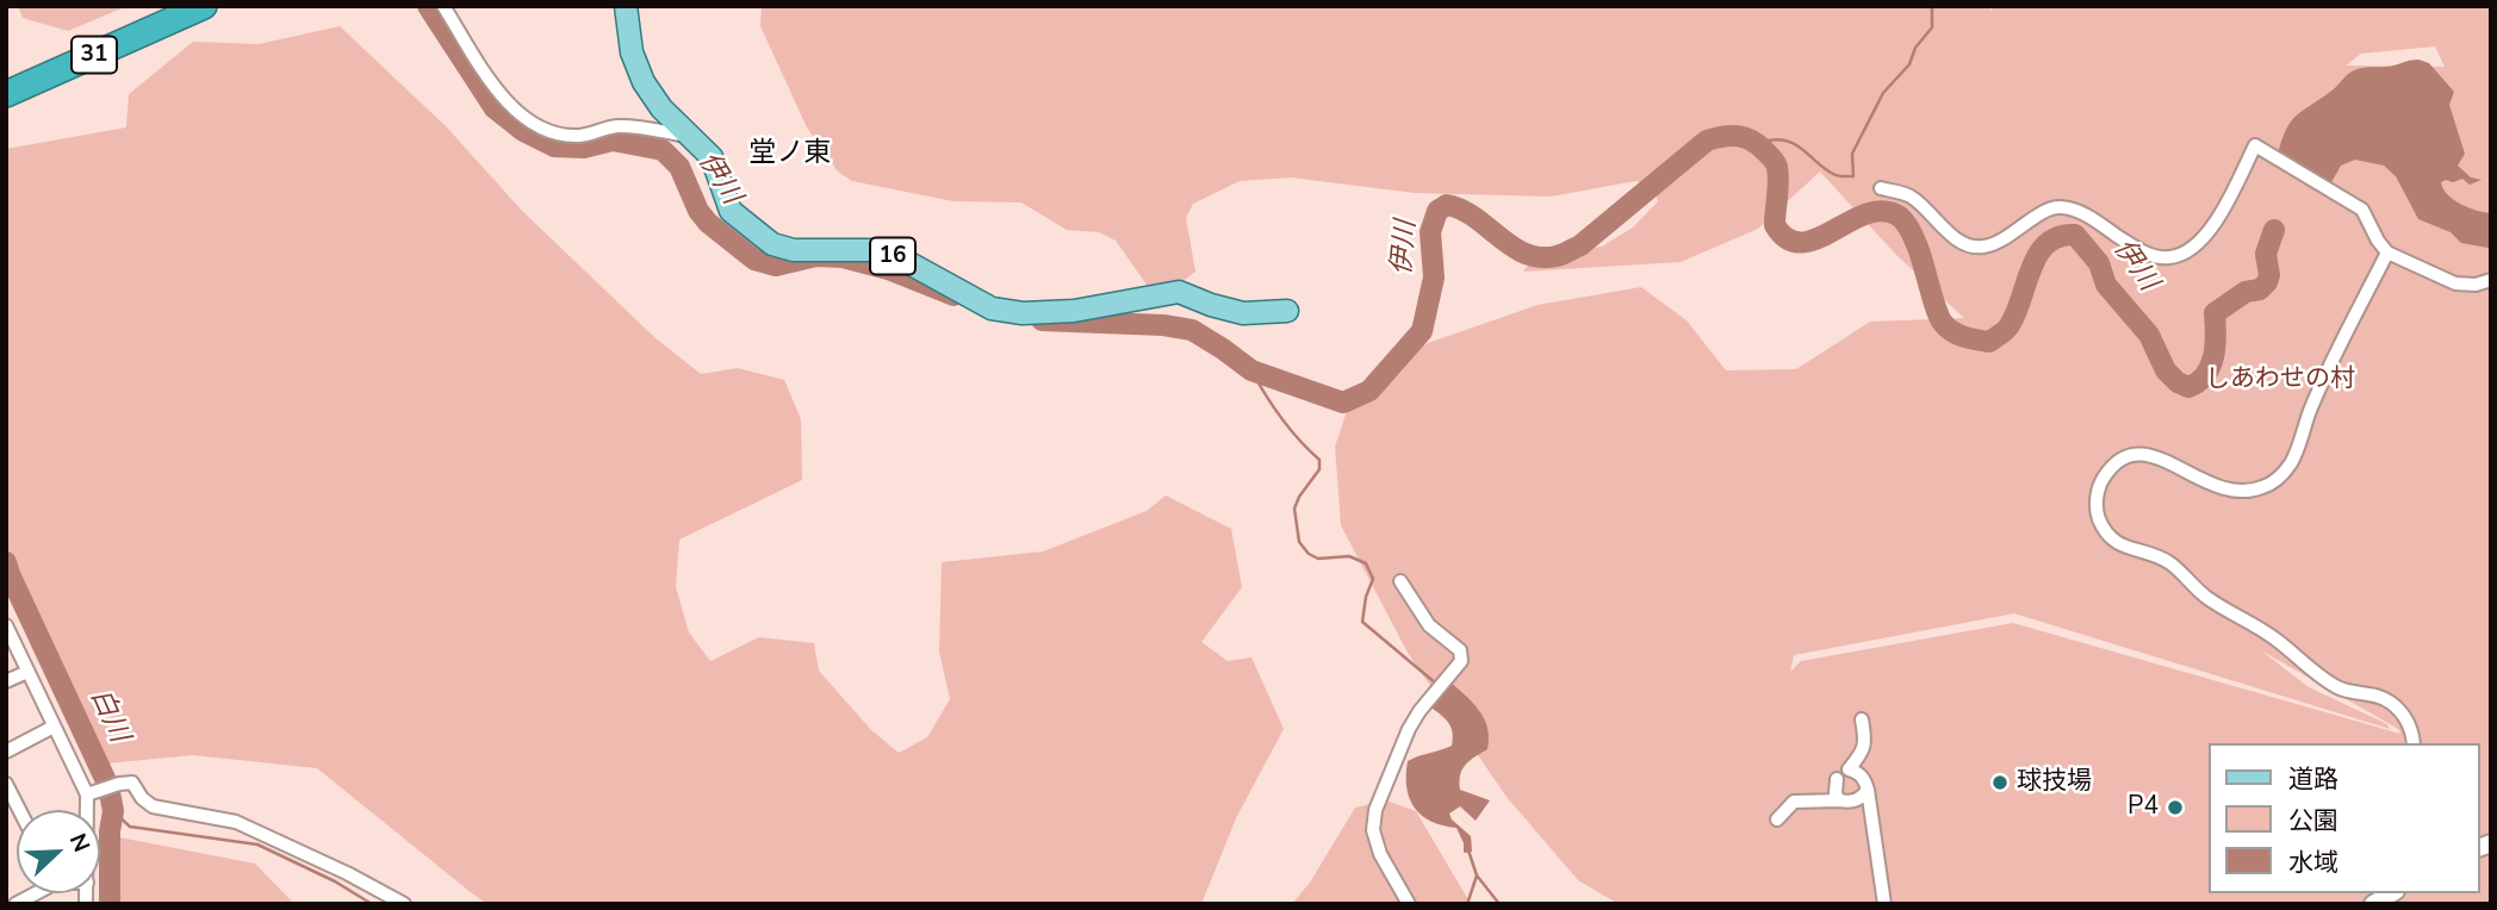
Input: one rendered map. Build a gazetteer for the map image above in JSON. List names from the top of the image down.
{
  "streets": {
    "highway": ["31"],
    "main road": ["16"]
  },
  "districts": ["堂ノ東"],
  "water": ["伊川", "白川"],
  "parks": ["しあわせの村"],
  "places": ["球技場", "P4"],
  "legend": ["道路", "公園", "水域"],
  "north": "top right"
}
